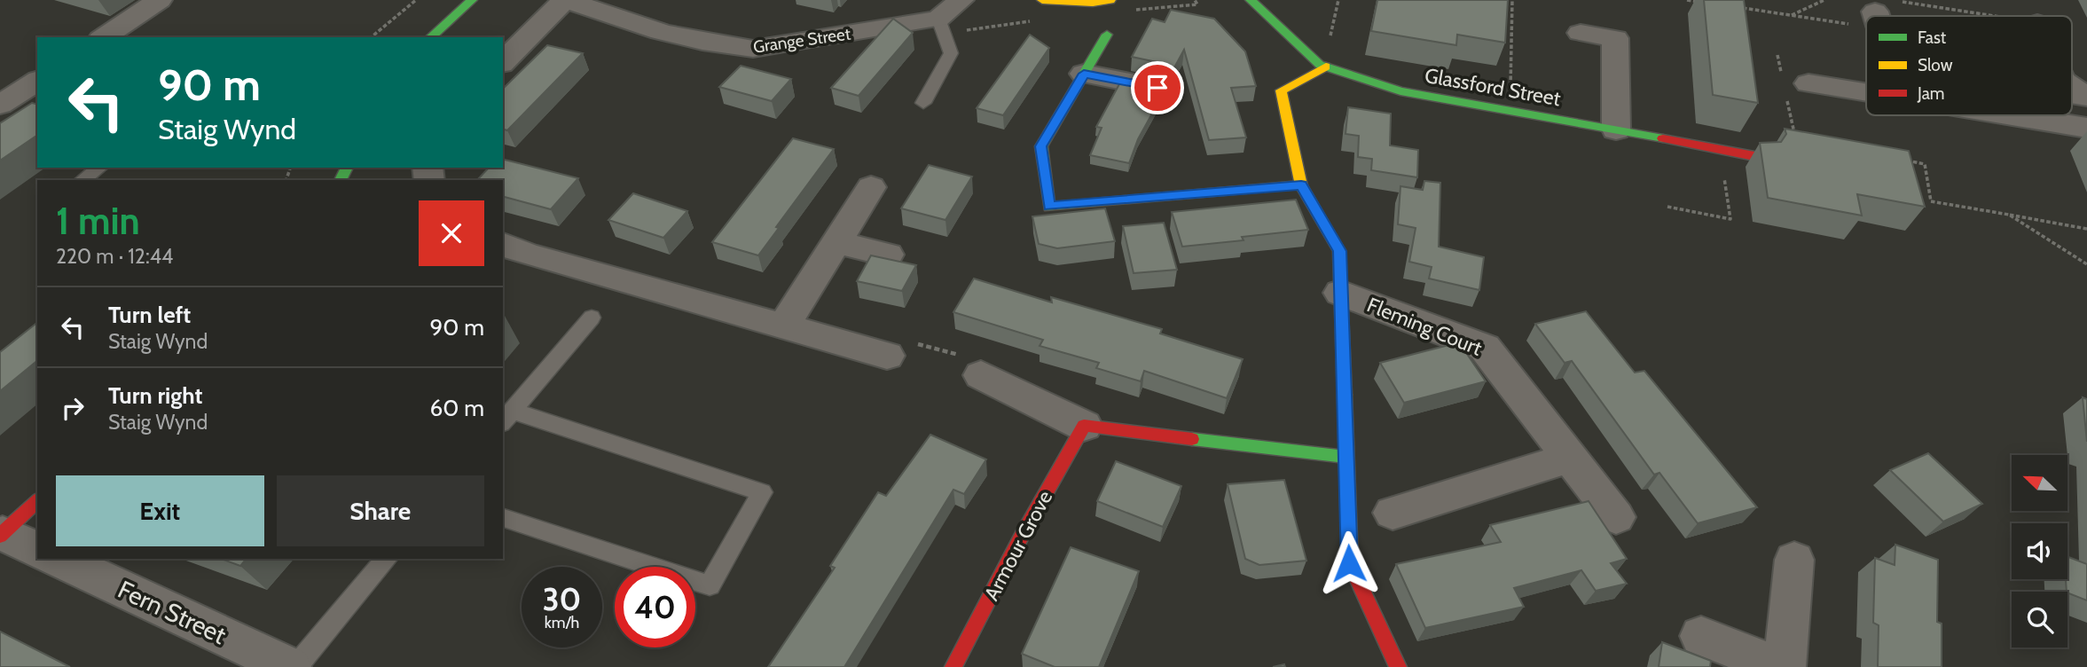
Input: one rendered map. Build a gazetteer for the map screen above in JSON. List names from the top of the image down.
{
  "streets": {
    "street": [
      "Grange Street",
      "Glassford Street",
      "Fleming Court",
      "Armour Grove",
      "Fern Street"
    ]
  },
  "legend": ["Fast", "Slow", "Jam"],
  "north": "top left",
  "page": {
    "turn": ["90 m", "Staig Wynd"],
    "heading": ["1 min", "220 m · 12:44"],
    "list": [
      {
        "name": "Turn left",
        "note": "Staig Wynd",
        "value": "90 m"
      },
      {
        "name": "Turn right",
        "note": "Staig Wynd",
        "value": "60 m"
      }
    ],
    "buttons": ["Exit", "Share"],
    "speed": "30 km/h",
    "limit": "40"
  }
}
